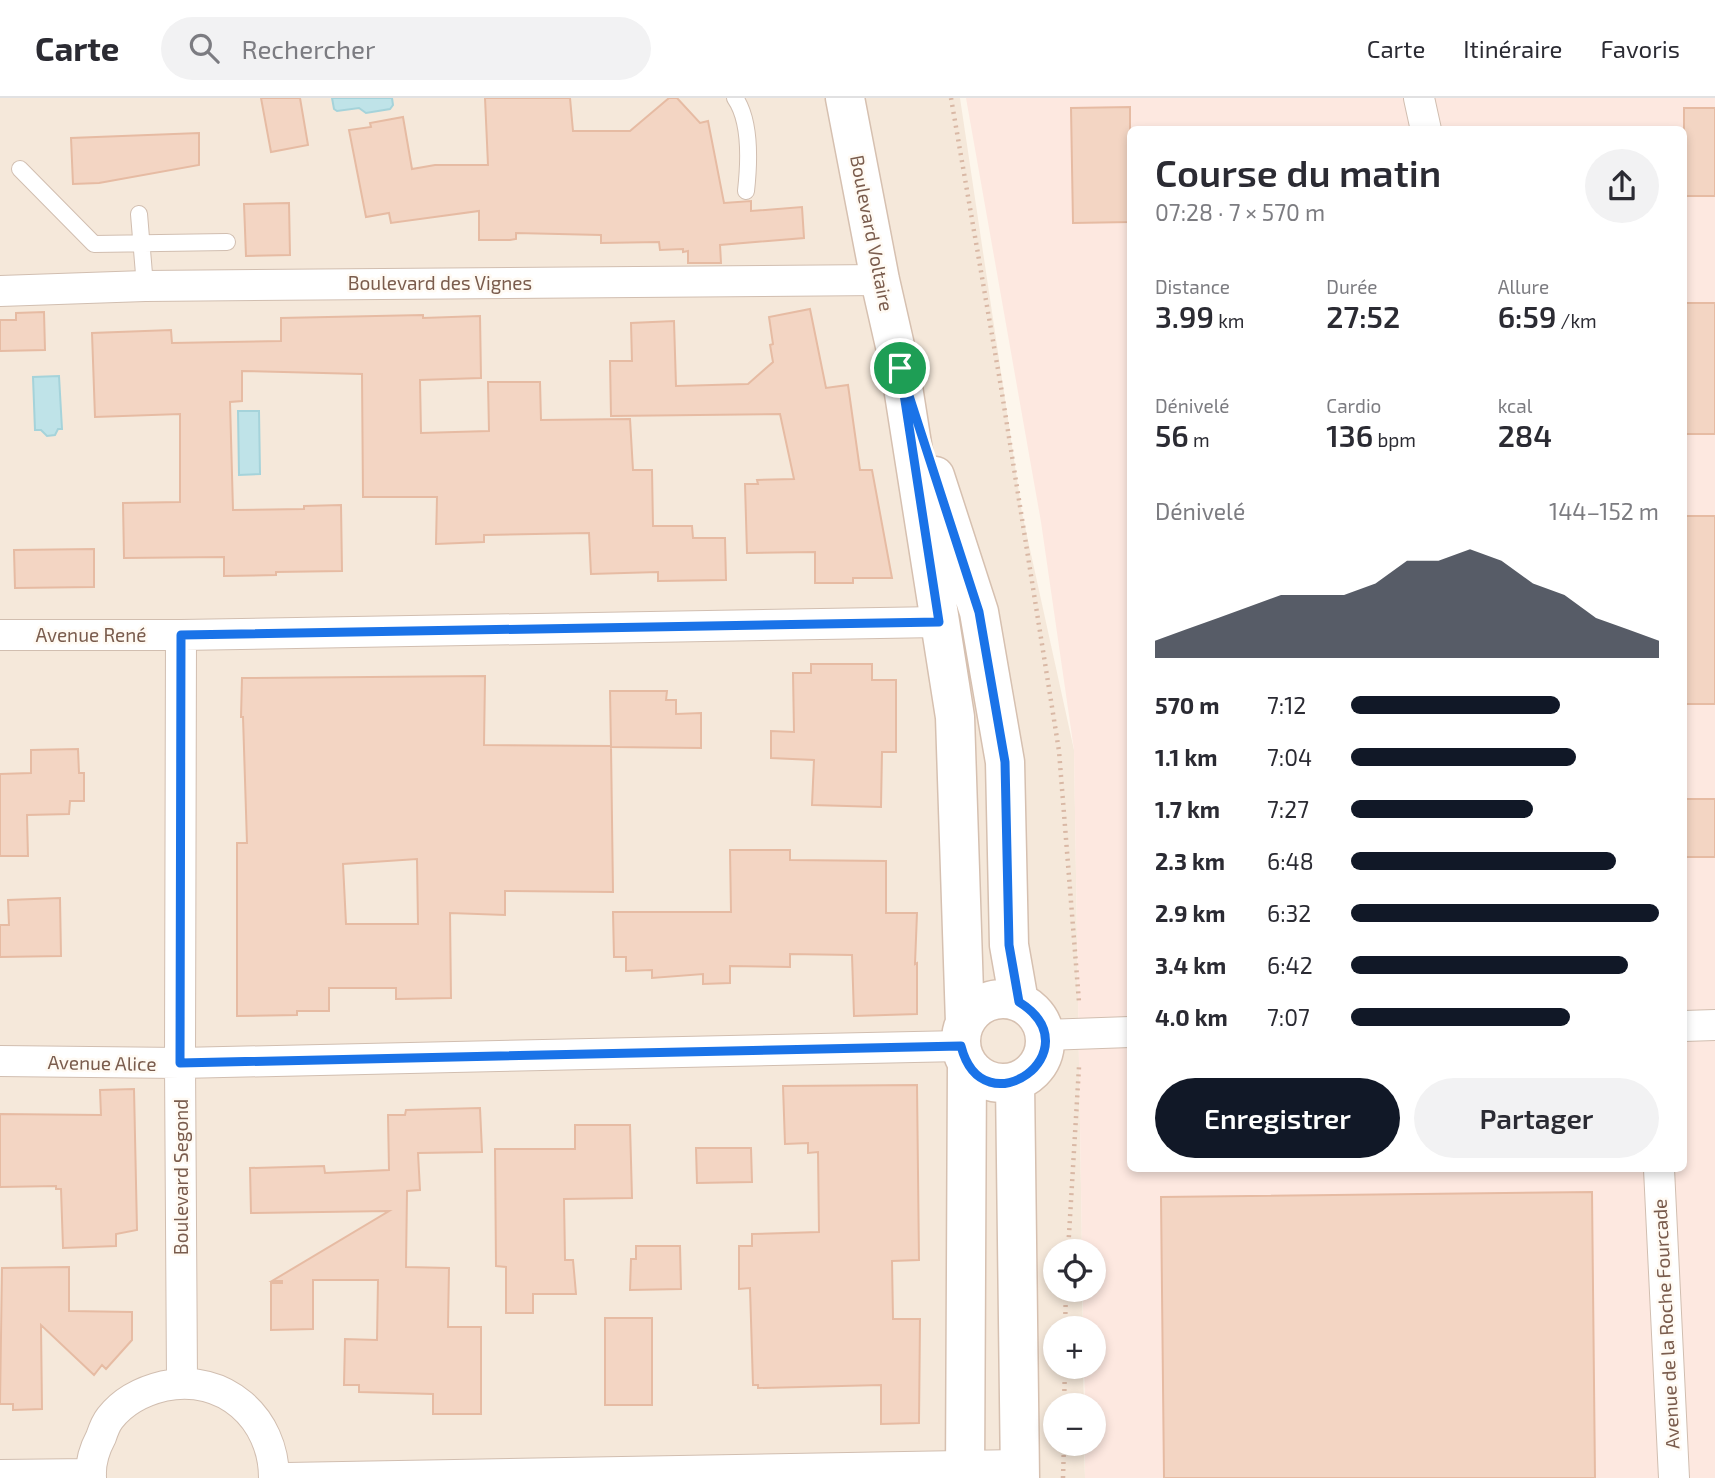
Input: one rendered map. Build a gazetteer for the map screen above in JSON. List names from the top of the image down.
{
  "streets": {
    "main road": ["Boulevard Voltaire"],
    "street": [
      "Boulevard des Vignes",
      "Avenue René",
      "Avenue Alice",
      "Boulevard Segond",
      "Avenue de la Roche Fourcade"
    ]
  },
  "crossings": [
    ["Boulevard Voltaire", "Boulevard des Vignes"],
    ["Avenue René", "Boulevard Segond"],
    ["Avenue Alice", "Boulevard Segond"]
  ],
  "page": {
    "header": "Carte",
    "search": "Rechercher",
    "nav": ["Carte", "Itinéraire", "Favoris"],
    "heading": ["Course du matin", "07:28 · 7 × 570 m"],
    "stats": [
      ["Distance", "3.99 km"],
      ["Durée", "27:52"],
      ["Allure", "6:59 /km"],
      ["Dénivelé", "56 m"],
      ["Cardio", "136 bpm"],
      ["kcal", "284"]
    ],
    "chart": ["Dénivelé", "144–152 m"],
    "list": [
      {
        "name": "570 m",
        "note": "7:12"
      },
      {
        "name": "1.1 km",
        "note": "7:04"
      },
      {
        "name": "1.7 km",
        "note": "7:27"
      },
      {
        "name": "2.3 km",
        "note": "6:48"
      },
      {
        "name": "2.9 km",
        "note": "6:32"
      },
      {
        "name": "3.4 km",
        "note": "6:42"
      },
      {
        "name": "4.0 km",
        "note": "7:07"
      }
    ],
    "buttons": ["Enregistrer", "Partager"],
    "map_buttons": ["+", "−"]
  }
}
